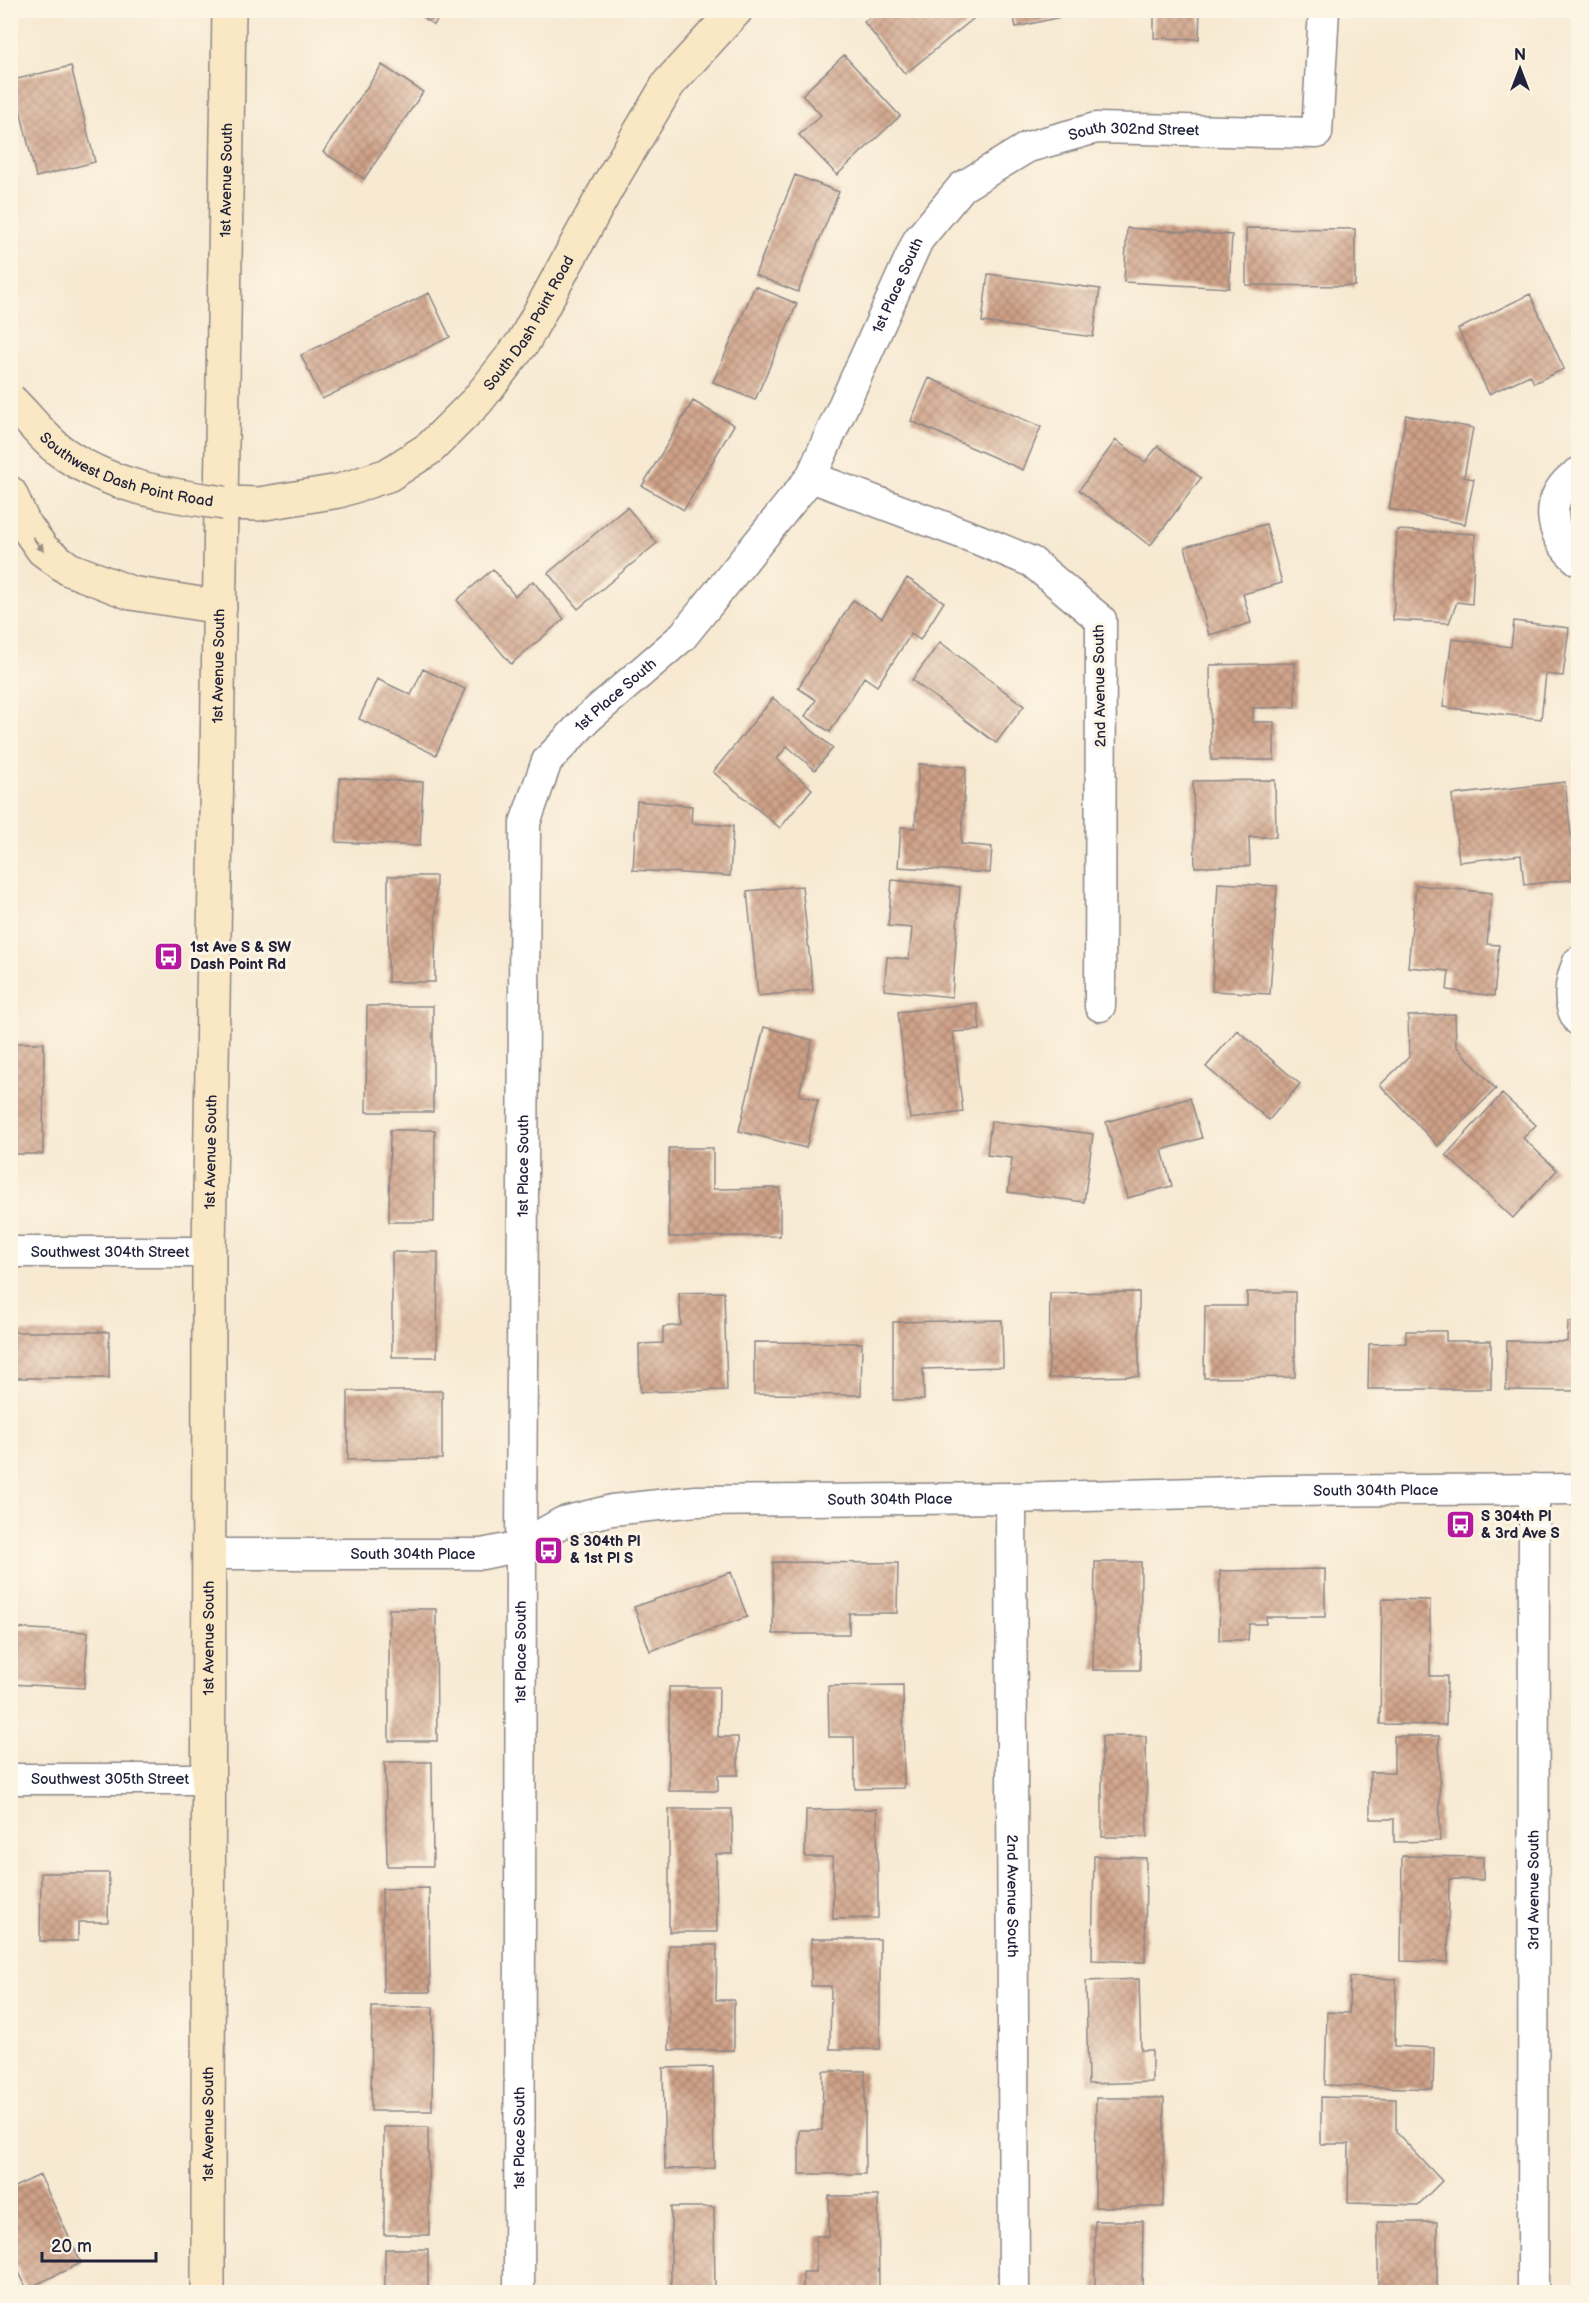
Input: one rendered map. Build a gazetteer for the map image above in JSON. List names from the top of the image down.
{
  "streets": {
    "main road": ["1st Avenue South", "South Dash Point Road", "Southwest Dash Point Road"],
    "street": [
      "South 302nd Street",
      "1st Place South",
      "2nd Avenue South",
      "Southwest 304th Street",
      "South 304th Place",
      "Southwest 305th Street",
      "3rd Avenue South"
    ]
  },
  "crossings": [
    ["South 302nd Street", "1st Place South"],
    ["1st Avenue South", "Southwest 304th Street"],
    ["1st Avenue South", "South 304th Place"],
    ["1st Avenue South", "Southwest 305th Street"],
    ["1st Place South", "2nd Avenue South"],
    ["1st Place South", "South 304th Place"],
    ["South Dash Point Road", "Southwest Dash Point Road"],
    ["2nd Avenue South", "South 304th Place"],
    ["South 304th Place", "3rd Avenue South"]
  ],
  "places": {
    "bus stop": ["1st Ave S & SW Dash Point Rd", "S 304th Pl & 3rd Ave S", "S 304th Pl & 1st Pl S"]
  },
  "scale_bar": "20 m",
  "north": "top"
}
